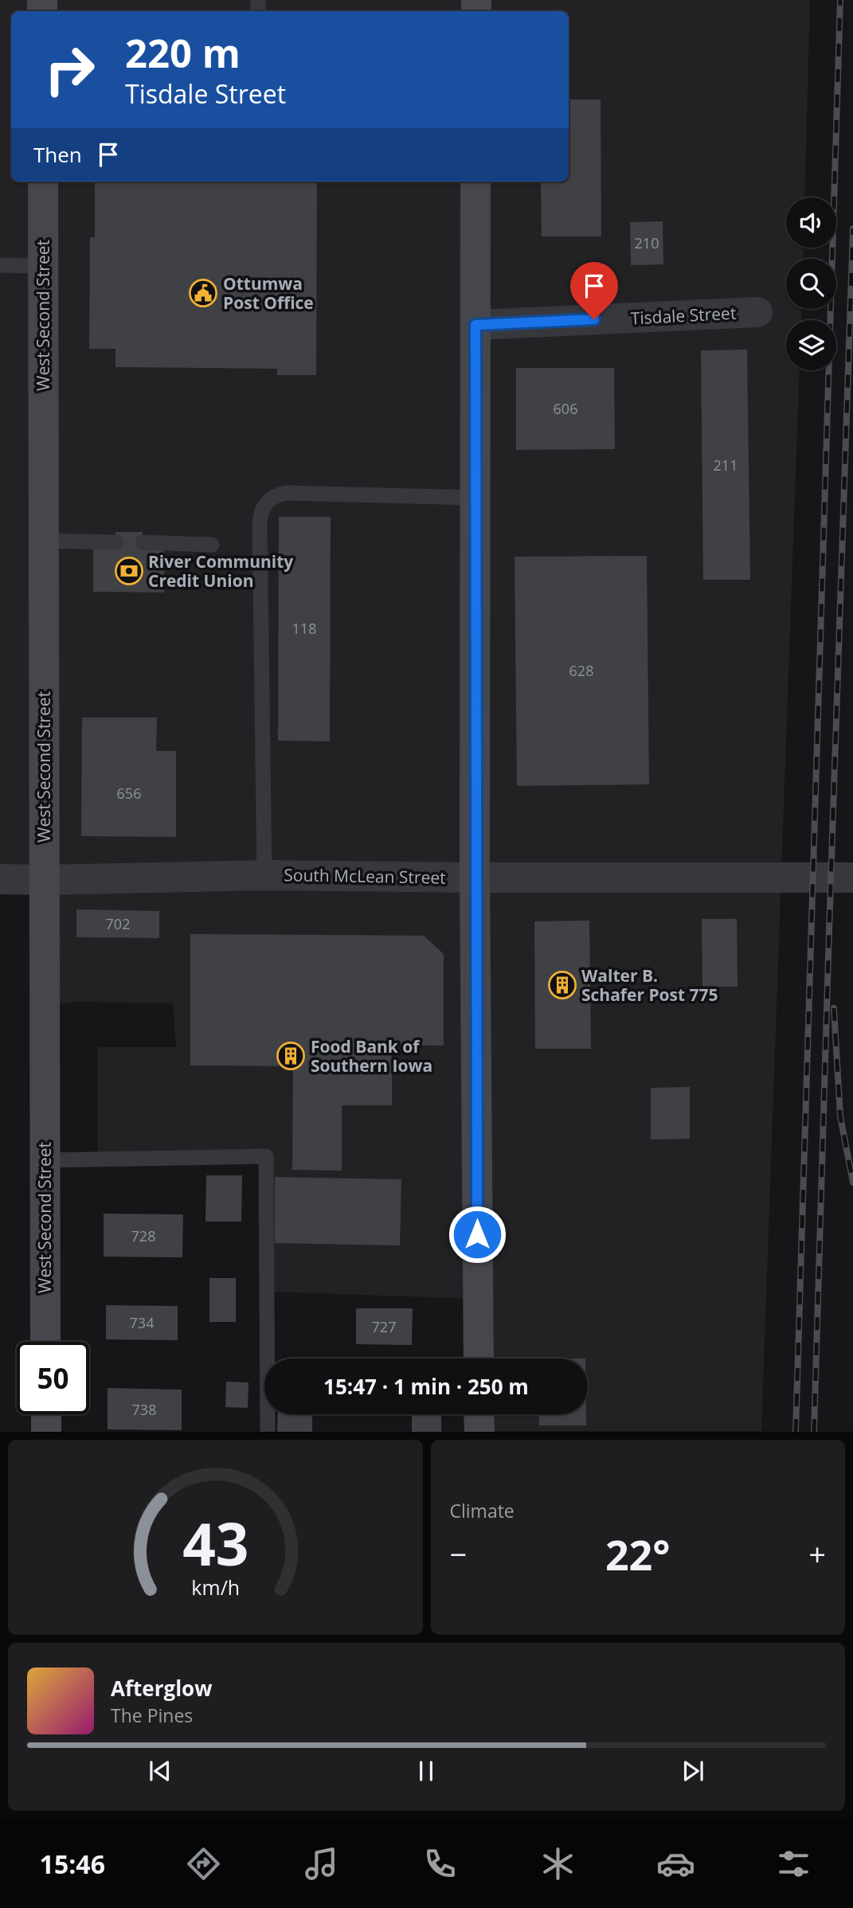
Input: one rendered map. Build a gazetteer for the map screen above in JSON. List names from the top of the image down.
{
  "streets": {
    "main road": ["West Second Street"],
    "street": ["Tisdale Street", "South McLean Street"]
  },
  "crossings": [
    ["West Second Street", "South McLean Street"]
  ],
  "places": {
    "public building": ["Ottumwa Post Office"],
    "bank": ["River Community Credit Union"],
    "building": ["Walter B. Schafer Post 775", "Food Bank of Southern Iowa"]
  },
  "house_numbers": [
    "210",
    "606",
    "211",
    "118",
    "628",
    "656",
    "702",
    "728",
    "734",
    "727",
    "738"
  ],
  "page": {
    "turn": ["220 m", "Tisdale Street"],
    "then": "Then",
    "limit": "50",
    "trip": "15:47 · 1 min · 250 m",
    "tile": "Climate",
    "heat": ["−", "22°", "+"],
    "song": ["Afterglow", "The Pines"],
    "tabs": "15:46",
    "gauge": ["43", "km/h"]
  }
}
